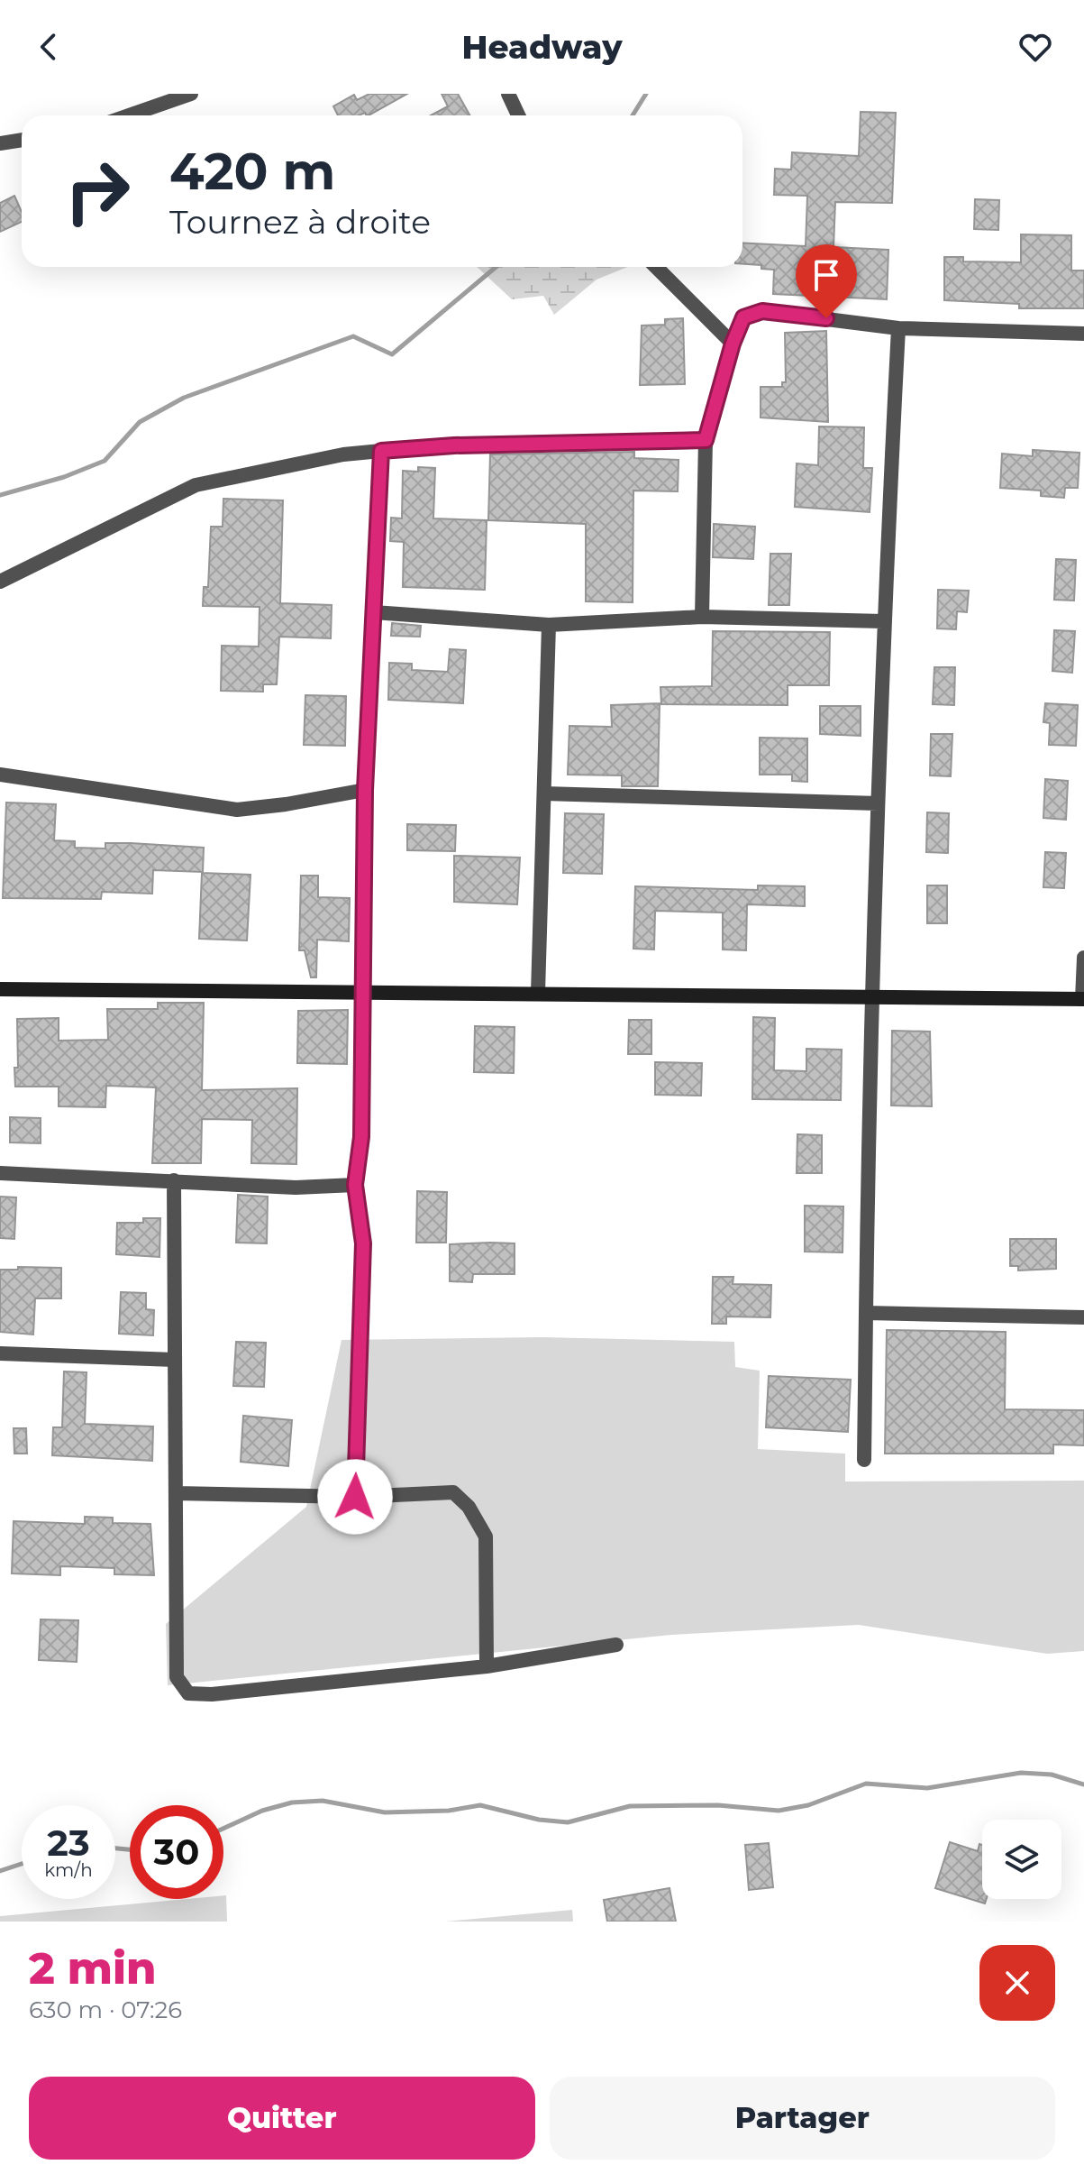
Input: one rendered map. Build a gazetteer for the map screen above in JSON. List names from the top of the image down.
{
  "page": {
    "header": "Headway",
    "turn": ["420 m", "Tournez à droite"],
    "speed": "23 km/h",
    "limit": "30",
    "heading": ["2 min", "630 m · 07:26"],
    "buttons": ["Quitter", "Partager"]
  }
}
